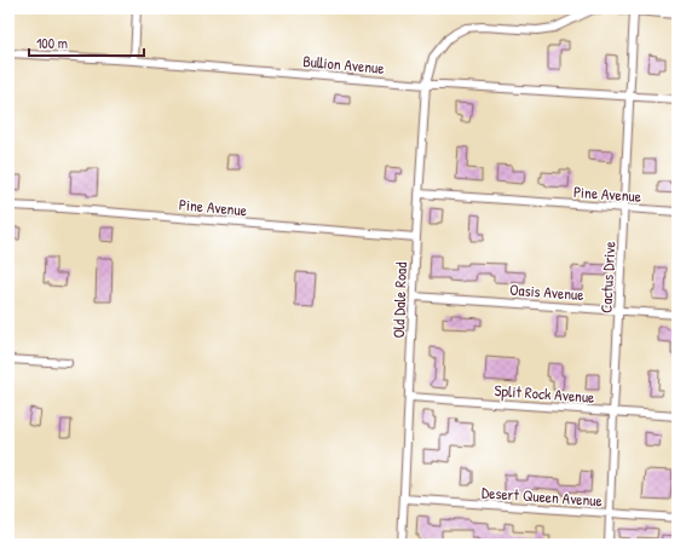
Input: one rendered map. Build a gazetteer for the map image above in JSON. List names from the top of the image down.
{
  "streets": {
    "street": [
      "Bullion Avenue",
      "Pine Avenue",
      "Cactus Drive",
      "Oasis Avenue",
      "Old Dale Road",
      "Split Rock Avenue",
      "Desert Queen Avenue"
    ]
  },
  "crossings": [
    ["Bullion Avenue", "Cactus Drive"],
    ["Bullion Avenue", "Old Dale Road"],
    ["Pine Avenue", "Cactus Drive"],
    ["Pine Avenue", "Old Dale Road"],
    ["Cactus Drive", "Oasis Avenue"],
    ["Cactus Drive", "Old Dale Road"],
    ["Cactus Drive", "Split Rock Avenue"],
    ["Cactus Drive", "Desert Queen Avenue"],
    ["Oasis Avenue", "Old Dale Road"],
    ["Old Dale Road", "Split Rock Avenue"],
    ["Old Dale Road", "Desert Queen Avenue"]
  ],
  "scale_bar": "100 m"
}
